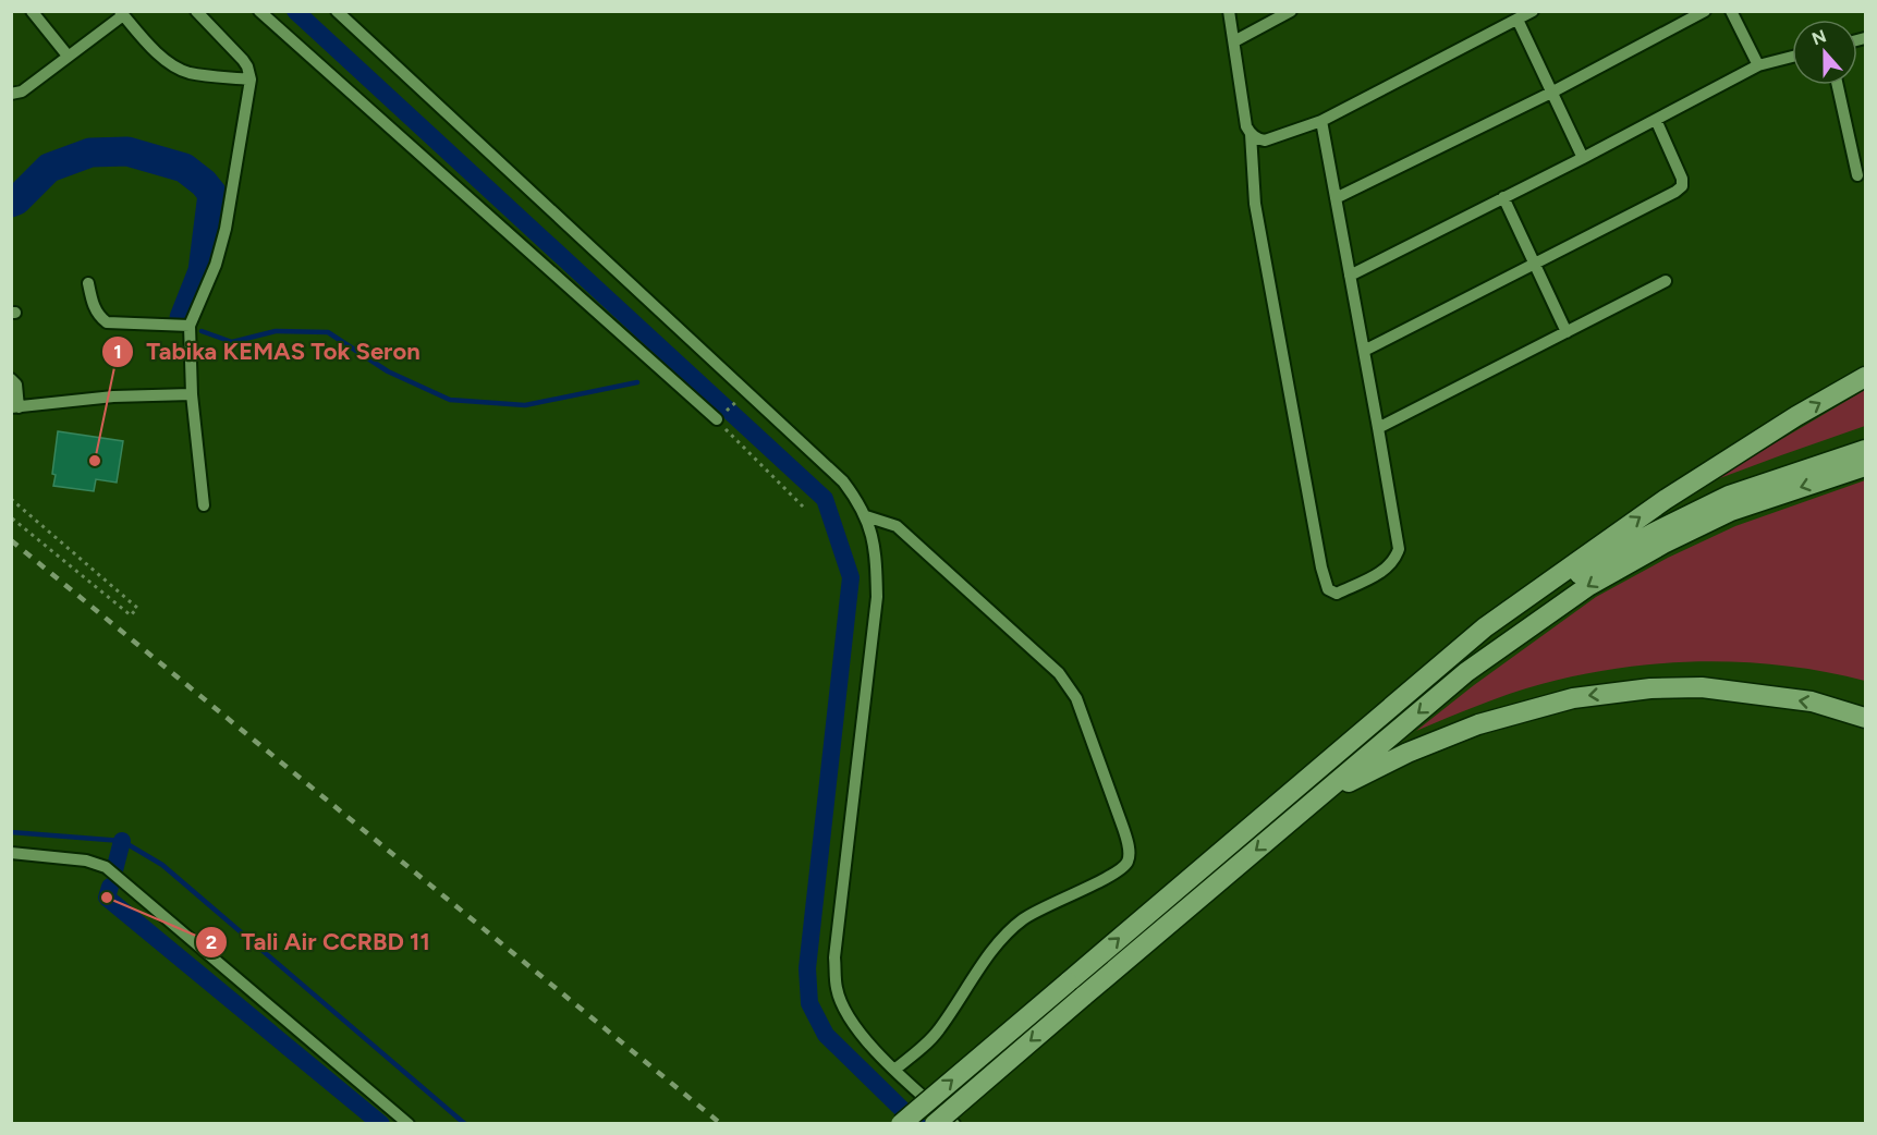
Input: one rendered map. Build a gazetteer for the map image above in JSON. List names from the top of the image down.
{
  "places": ["Tabika KEMAS Tok Seron", "Tali Air CCRBD 11"],
  "north": "top"
}
